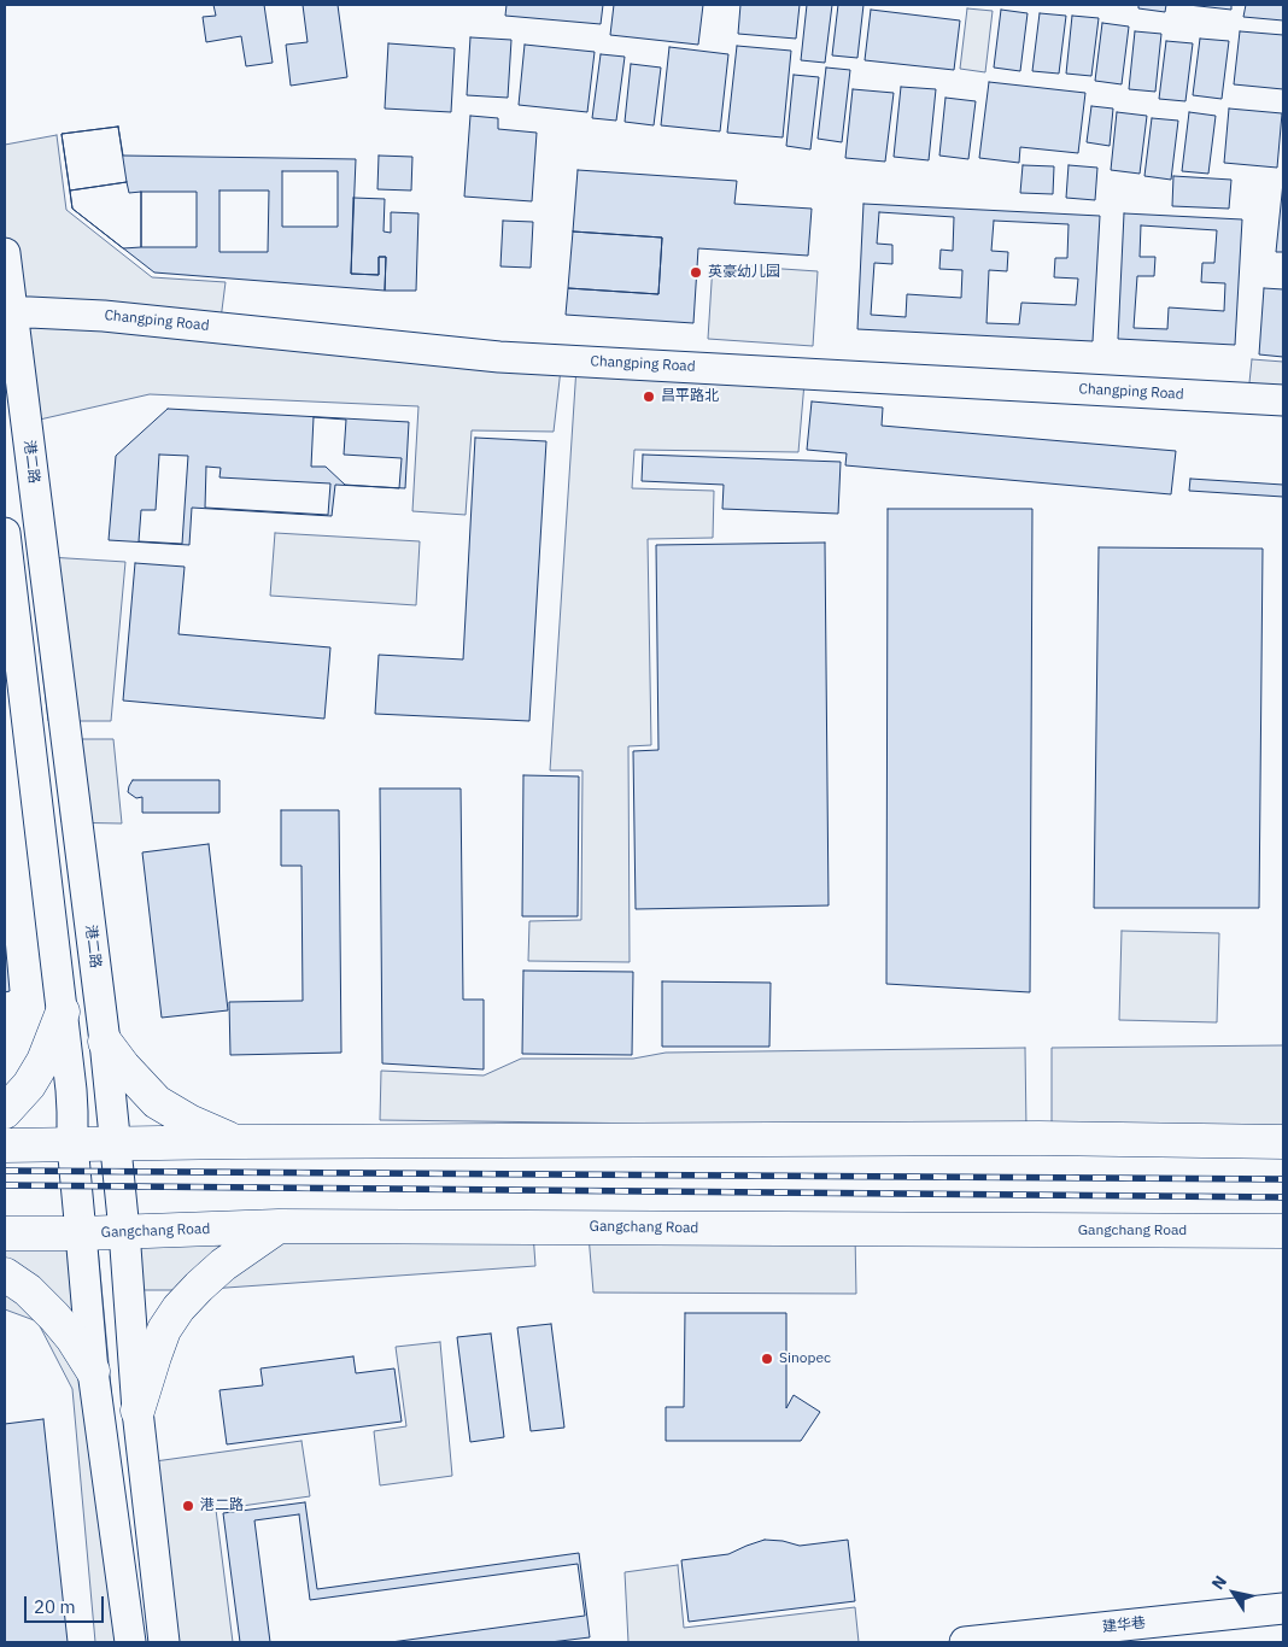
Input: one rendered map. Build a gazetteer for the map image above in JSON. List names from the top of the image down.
{
  "streets": {
    "main road": ["Gangchang Road"],
    "street": ["Changping Road", "港二路", "建华巷"]
  },
  "crossings": [
    ["Changping Road", "港二路"],
    ["港二路", "Gangchang Road"]
  ],
  "places": [
    "英豪幼儿园",
    "昌平路北",
    "Sinopec",
    "港二路"
  ],
  "scale_bar": "20 m",
  "north": "top left"
}
